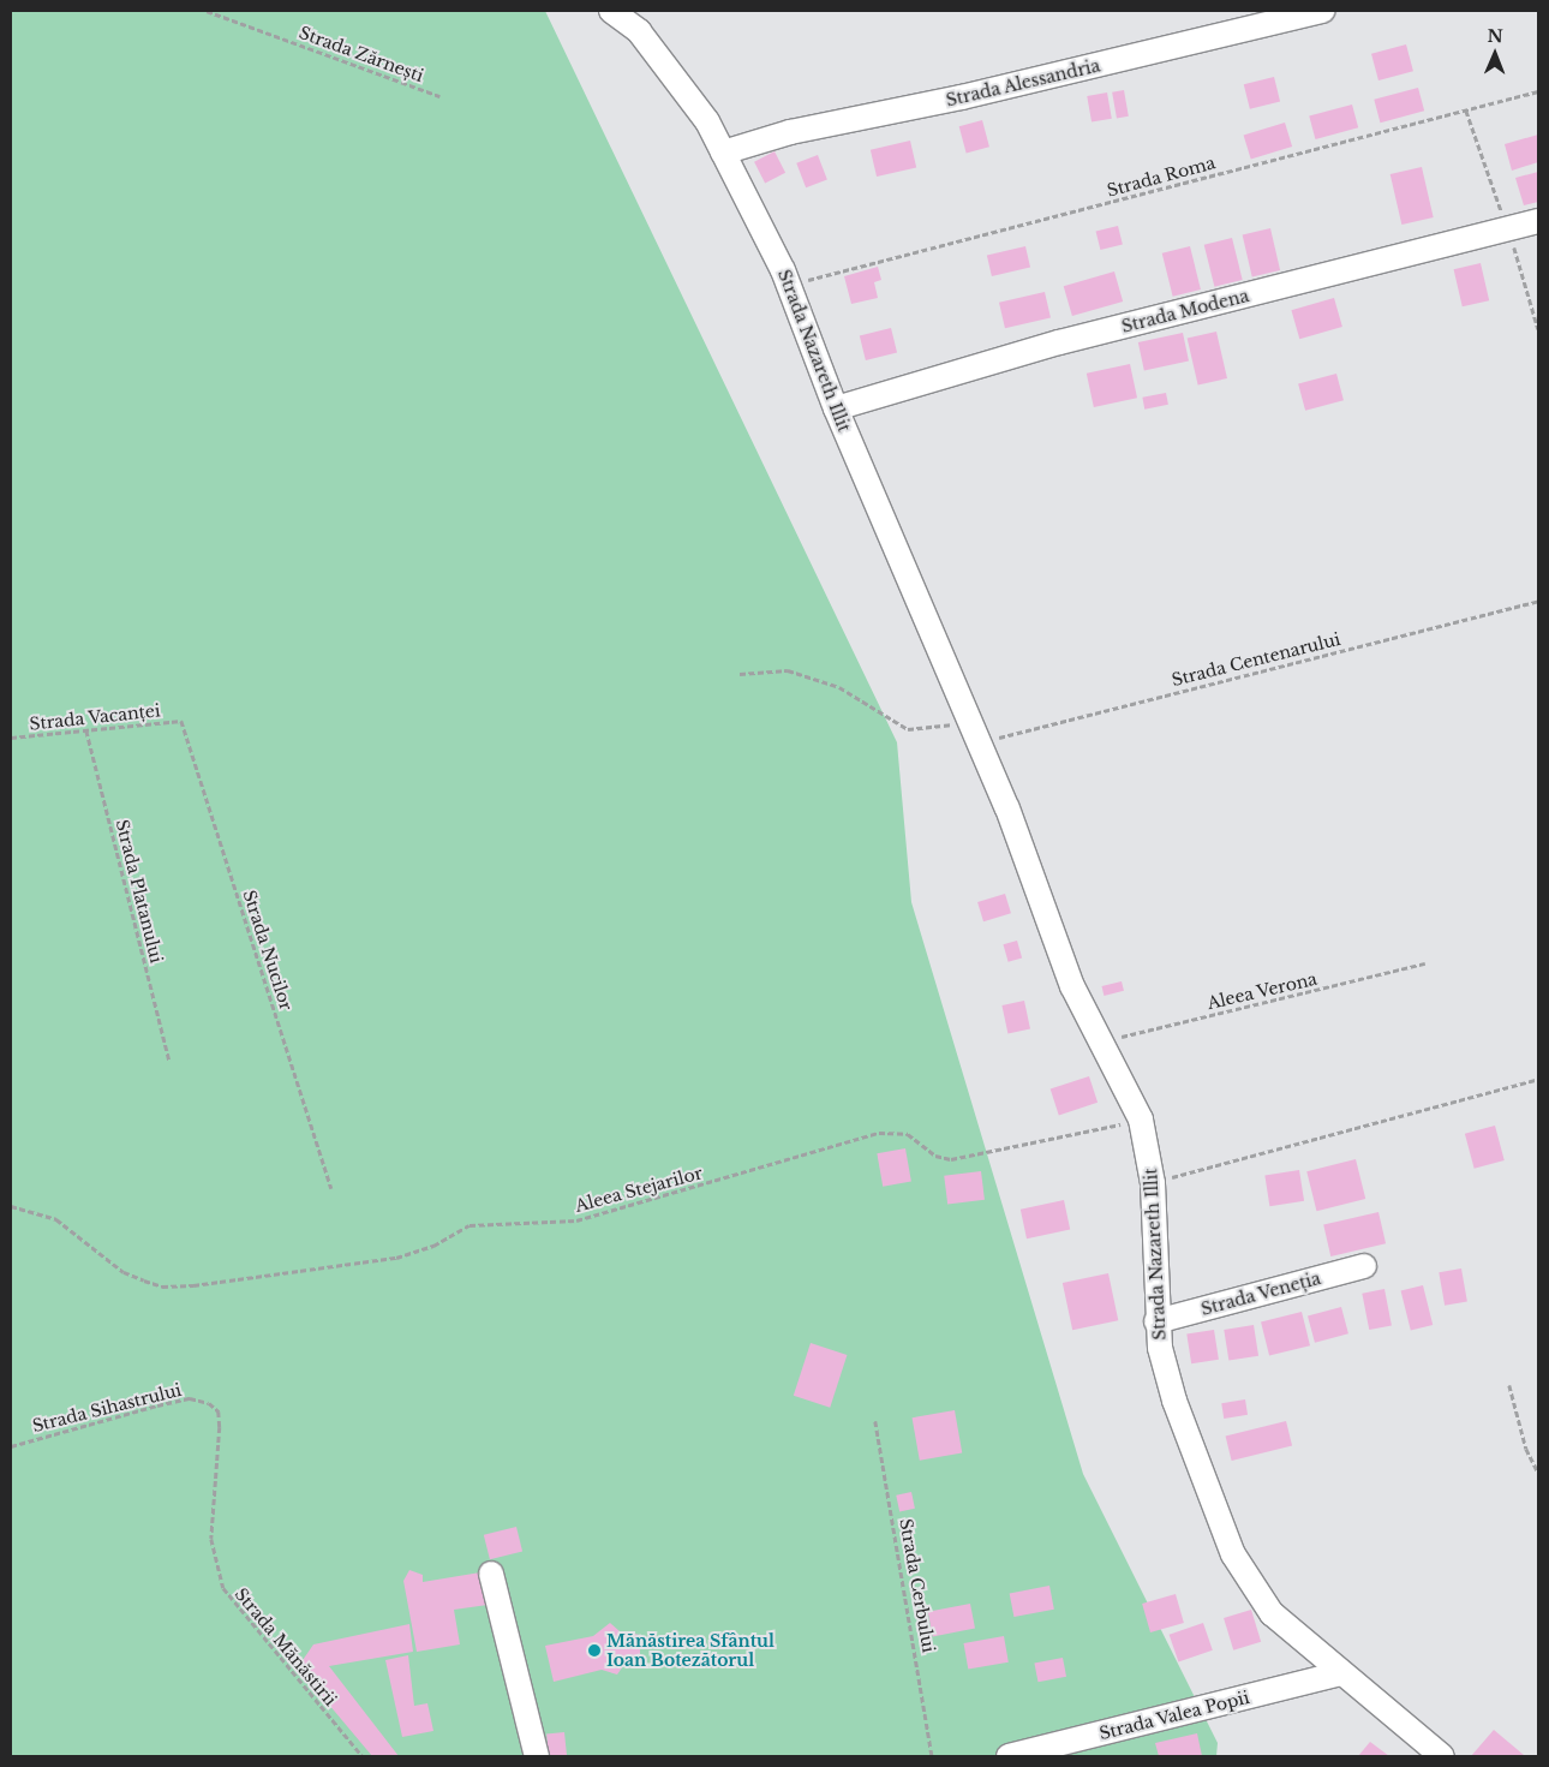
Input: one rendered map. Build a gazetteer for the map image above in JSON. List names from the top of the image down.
{
  "streets": {
    "street": [
      "Strada Alessandria",
      "Strada Modena",
      "Strada Nazareth Illit",
      "Strada Veneția",
      "Strada Valea Popii"
    ],
    "path": [
      "Strada Zărnești",
      "Strada Roma",
      "Strada Centenarului",
      "Strada Vacanței",
      "Strada Platanului",
      "Strada Nucilor",
      "Aleea Verona",
      "Aleea Stejarilor",
      "Strada Sihastrului",
      "Strada Cerbului",
      "Strada Mănăstirii"
    ]
  },
  "crossings": [
    ["Strada Alessandria", "Strada Nazareth Illit"],
    ["Strada Roma", "Strada Nazareth Illit"],
    ["Strada Modena", "Strada Nazareth Illit"],
    ["Strada Nazareth Illit", "Strada Centenarului"],
    ["Strada Nazareth Illit", "Aleea Verona"],
    ["Strada Nazareth Illit", "Aleea Stejarilor"],
    ["Strada Nazareth Illit", "Strada Veneția"],
    ["Strada Nazareth Illit", "Strada Valea Popii"],
    ["Strada Vacanței", "Strada Platanului"],
    ["Strada Vacanței", "Strada Nucilor"],
    ["Strada Sihastrului", "Strada Mănăstirii"]
  ],
  "places": ["Mănăstirea Sfântul Ioan Botezătorul"],
  "north": "top"
}
